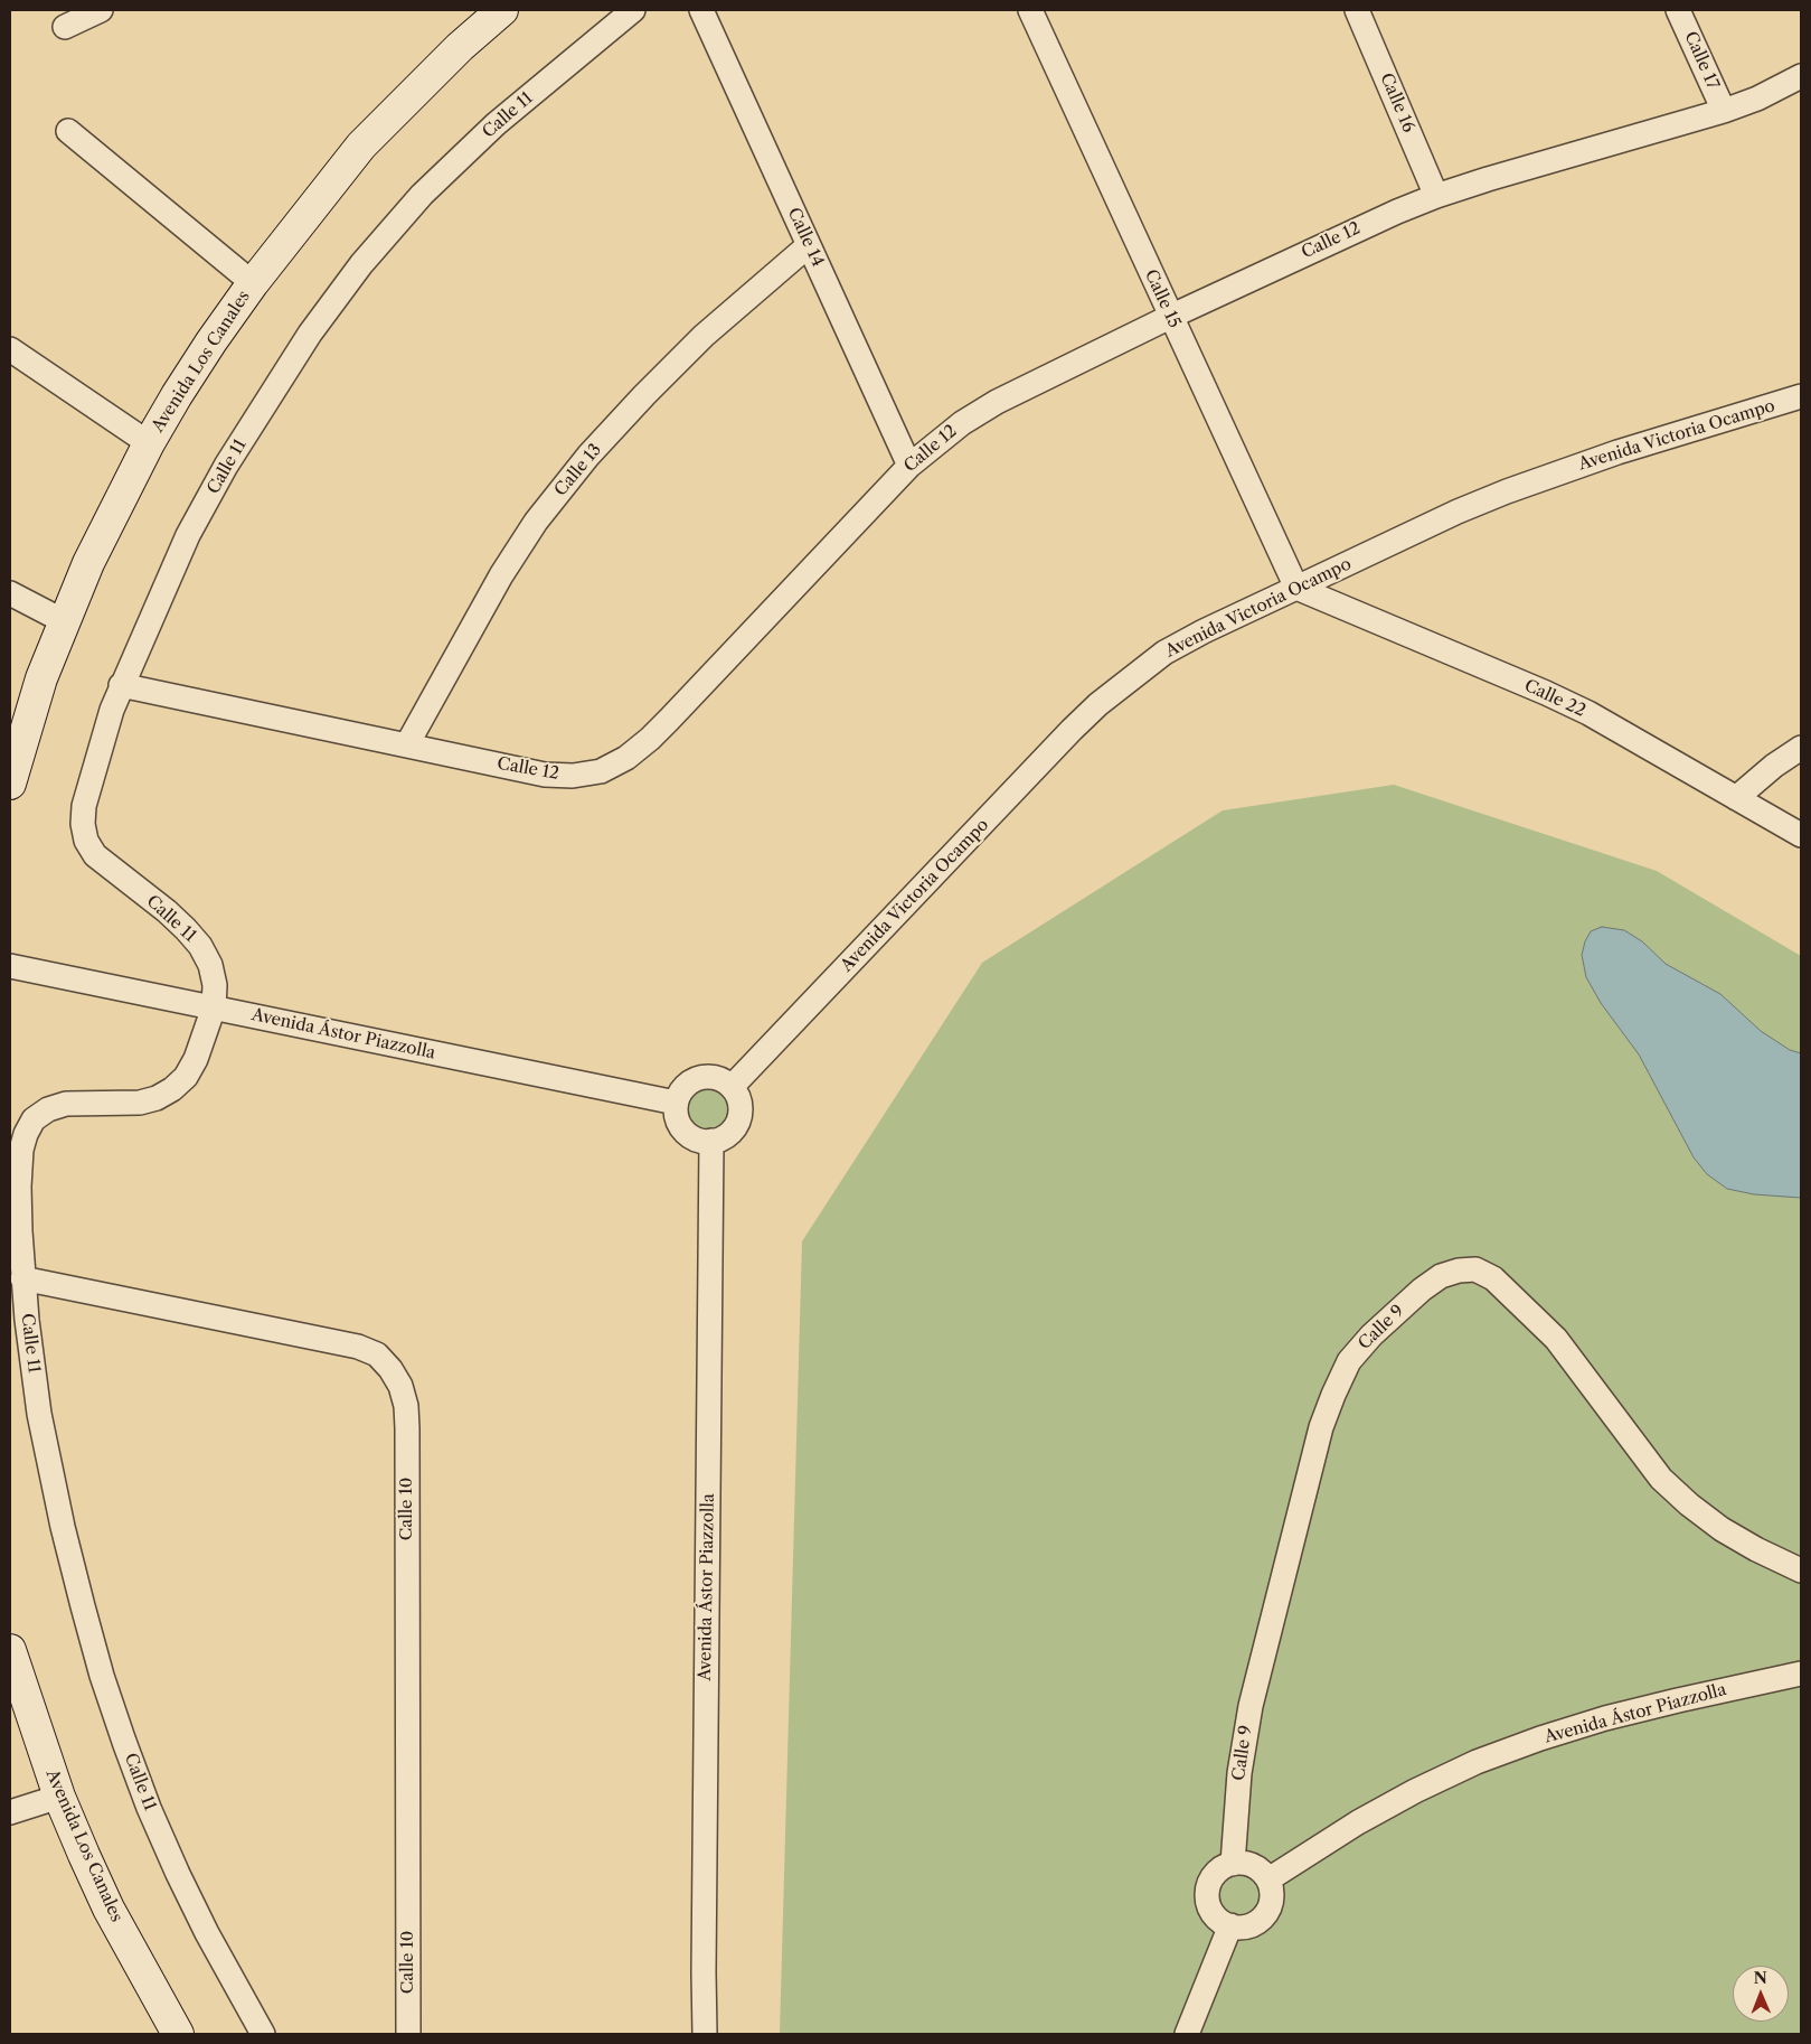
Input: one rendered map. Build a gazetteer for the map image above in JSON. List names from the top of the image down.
{
  "streets": {
    "main road": ["Avenida Los Canales"],
    "street": [
      "Calle 17",
      "Calle 16",
      "Calle 11",
      "Calle 14",
      "Calle 12",
      "Calle 15",
      "Avenida Victoria Ocampo",
      "Calle 13",
      "Calle 22",
      "Avenida Ástor Piazzolla",
      "Calle 9",
      "Calle 10"
    ]
  },
  "crossings": [
    ["Calle 17", "Calle 12"],
    ["Calle 16", "Calle 12"],
    ["Calle 11", "Calle 12"],
    ["Calle 11", "Avenida Ástor Piazzolla"],
    ["Calle 11", "Calle 10"],
    ["Calle 14", "Calle 12"],
    ["Calle 14", "Calle 13"],
    ["Calle 12", "Calle 15"],
    ["Calle 12", "Calle 13"],
    ["Calle 15", "Avenida Victoria Ocampo"],
    ["Calle 15", "Calle 22"],
    ["Avenida Victoria Ocampo", "Calle 22"],
    ["Avenida Victoria Ocampo", "Avenida Ástor Piazzolla"],
    ["Avenida Ástor Piazzolla", "Calle 9"]
  ],
  "north": "top"
}
